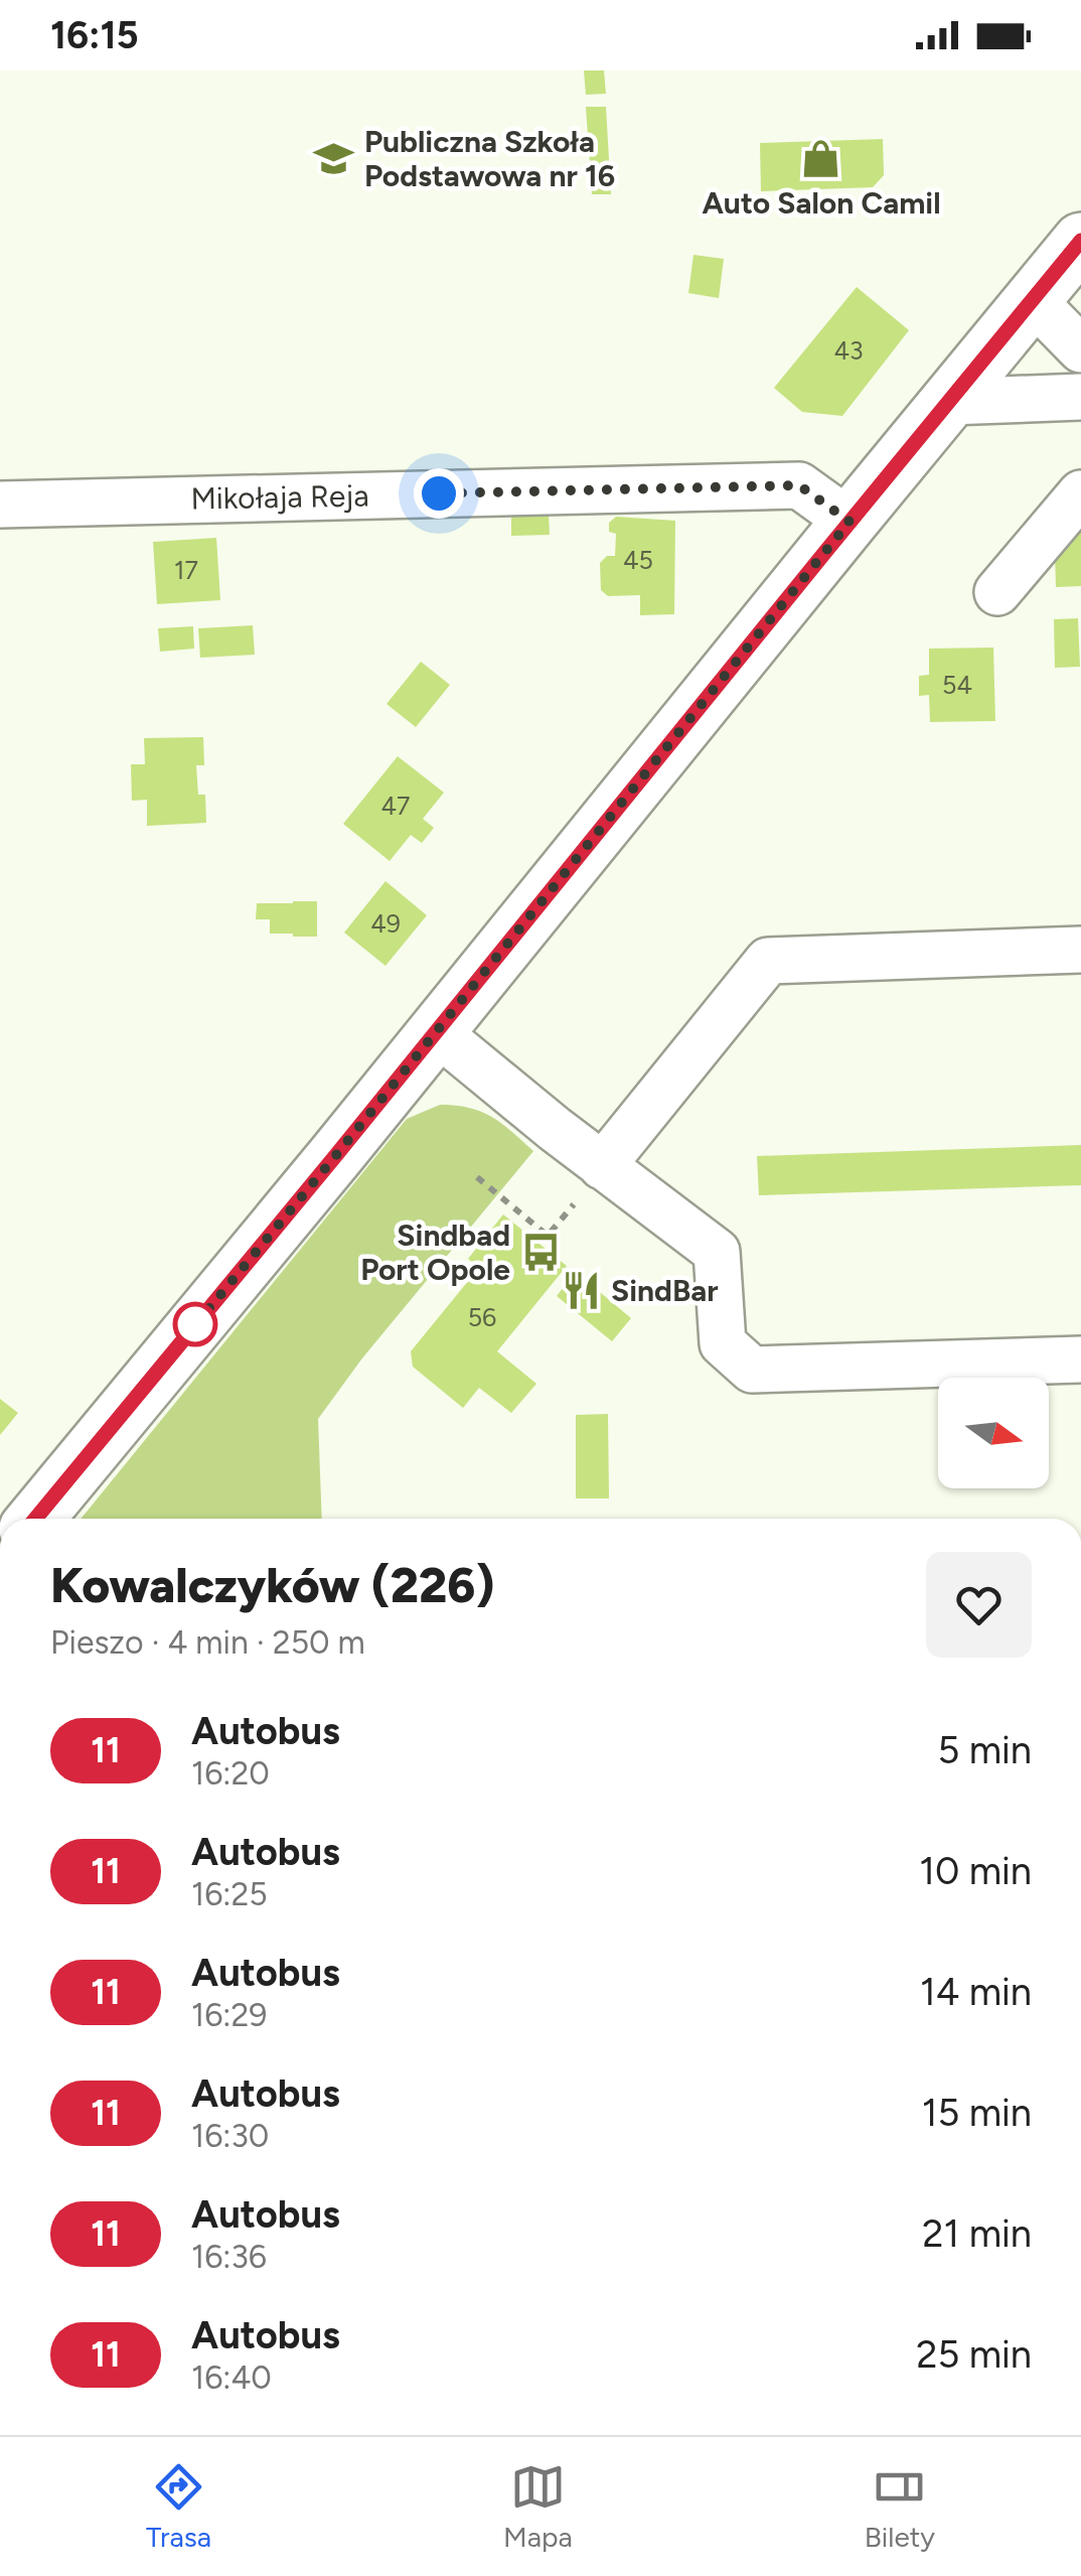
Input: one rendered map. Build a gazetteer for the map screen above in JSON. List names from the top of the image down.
{
  "streets": {
    "street": ["Mikołaja Reja"]
  },
  "places": {
    "school or university": ["Publiczna Szkoła Podstawowa nr 16"],
    "shop": ["Auto Salon Camil"],
    "bus stop": ["Sindbad Port Opole"],
    "restaurant": ["SindBar"]
  },
  "lines": ["bus line 11"],
  "house_numbers": [
    "43",
    "45",
    "17",
    "54",
    "47",
    "49",
    "56"
  ],
  "north": "right",
  "page": {
    "status": "16:15",
    "heading": ["Kowalczyków (226)", "Pieszo · 4 min · 250 m"],
    "list": [
      {
        "mark": "11",
        "name": "Autobus",
        "note": "16:20",
        "value": "5 min"
      },
      {
        "mark": "11",
        "name": "Autobus",
        "note": "16:25",
        "value": "10 min"
      },
      {
        "mark": "11",
        "name": "Autobus",
        "note": "16:29",
        "value": "14 min"
      },
      {
        "mark": "11",
        "name": "Autobus",
        "note": "16:30",
        "value": "15 min"
      },
      {
        "mark": "11",
        "name": "Autobus",
        "note": "16:36",
        "value": "21 min"
      },
      {
        "mark": "11",
        "name": "Autobus",
        "note": "16:40",
        "value": "25 min"
      }
    ],
    "tabs": ["Trasa", "Mapa", "Bilety"]
  }
}
